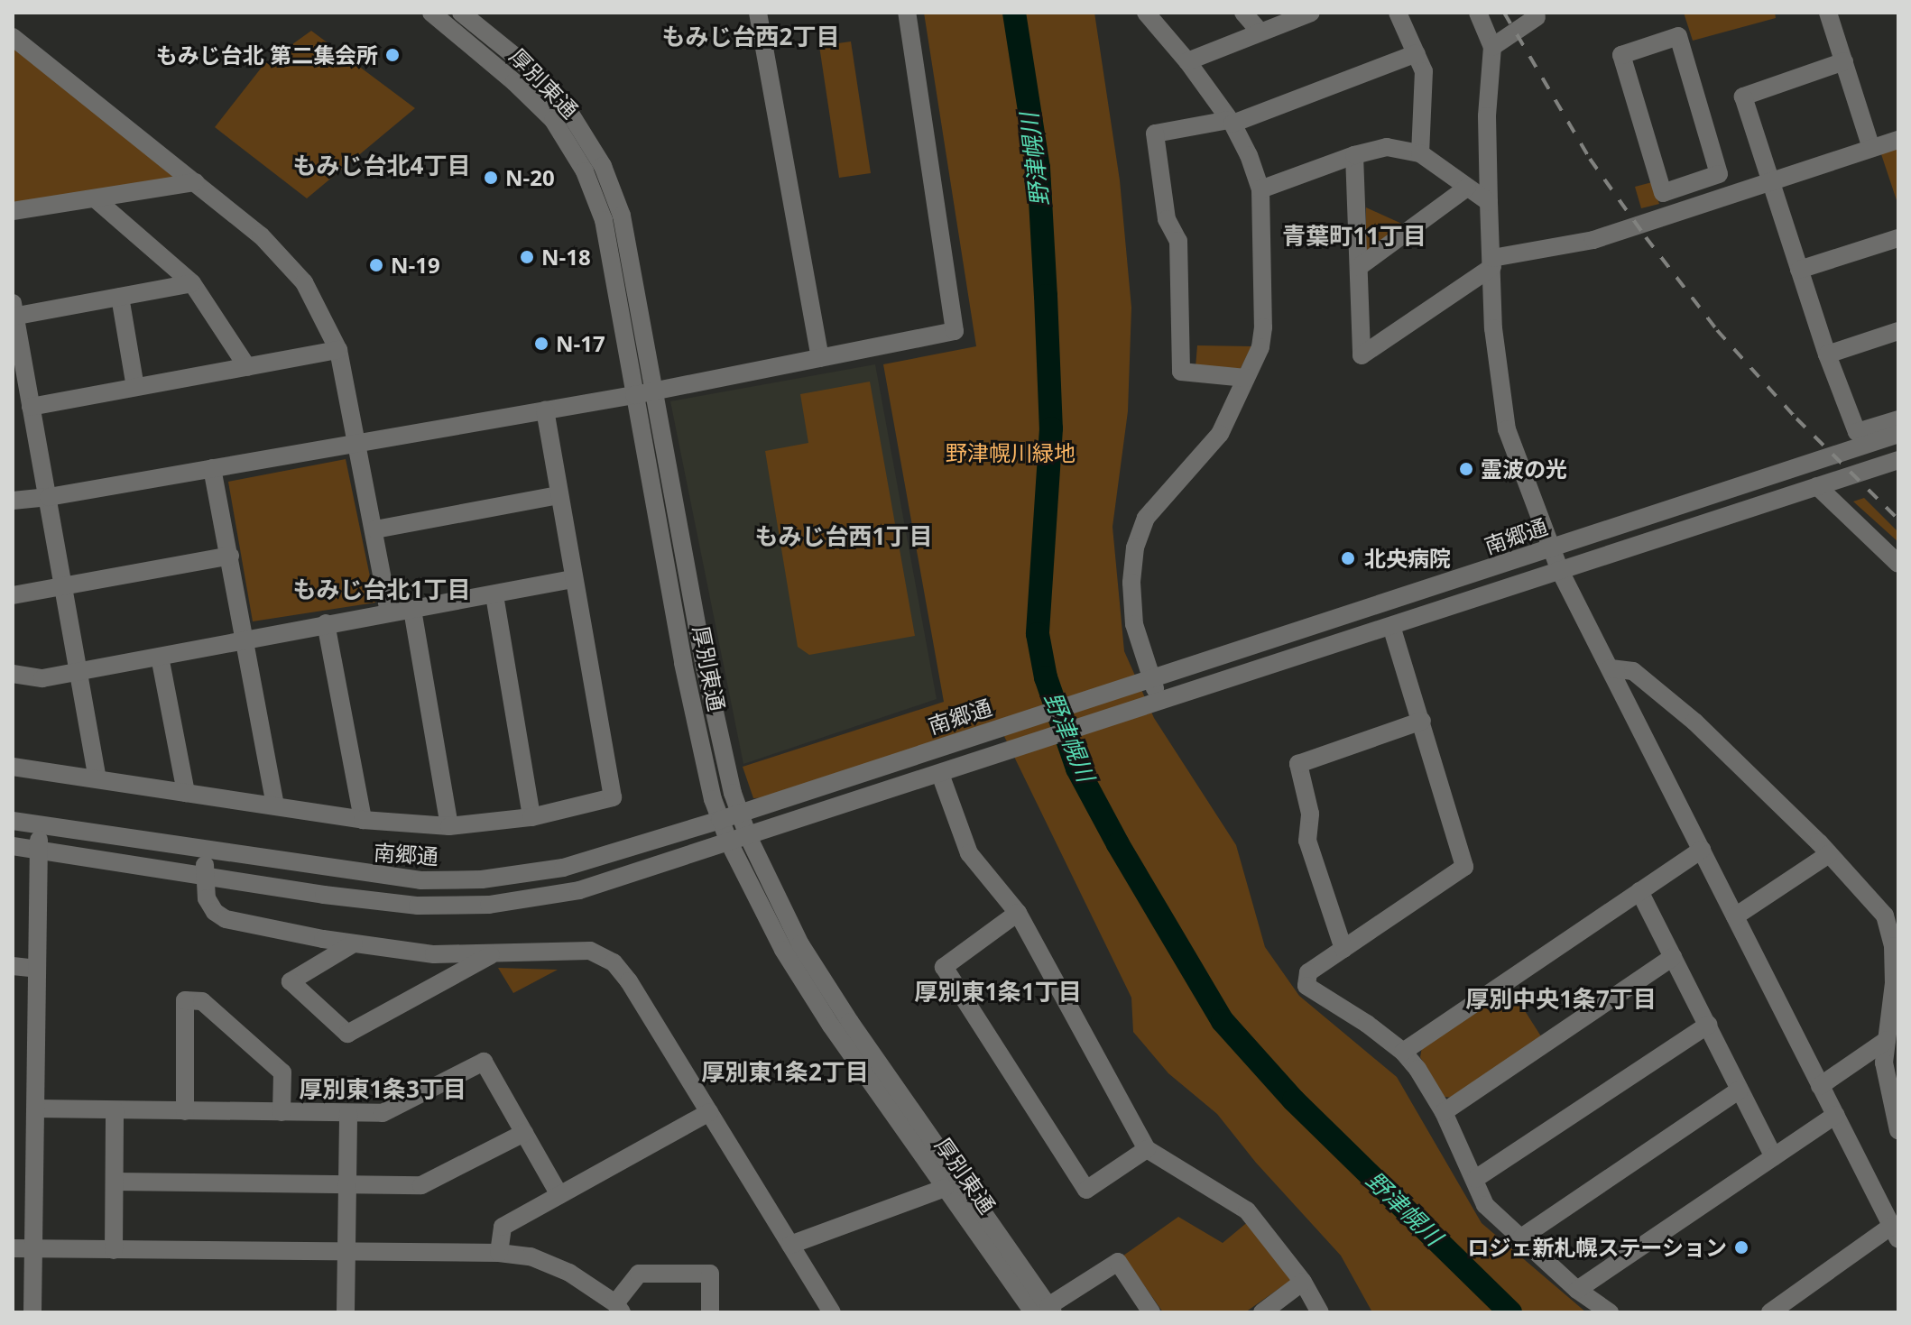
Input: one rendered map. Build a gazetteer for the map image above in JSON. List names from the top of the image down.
{
  "streets": {
    "street": ["厚別東通", "南郷通"]
  },
  "crossings": [
    ["厚別東通", "南郷通"]
  ],
  "districts": [
    "もみじ台西2丁目",
    "もみじ台北4丁目",
    "青葉町11丁目",
    "もみじ台西1丁目",
    "もみじ台北1丁目",
    "厚別東1条1丁目",
    "厚別中央1条7丁目",
    "厚別東1条2丁目",
    "厚別東1条3丁目"
  ],
  "water": ["野津幌川"],
  "parks": ["野津幌川緑地"],
  "places": [
    "もみじ台北 第二集会所",
    "N-20",
    "N-18",
    "N-19",
    "N-17",
    "霊波の光",
    "北央病院",
    "ロジェ新札幌ステーション"
  ]
}
